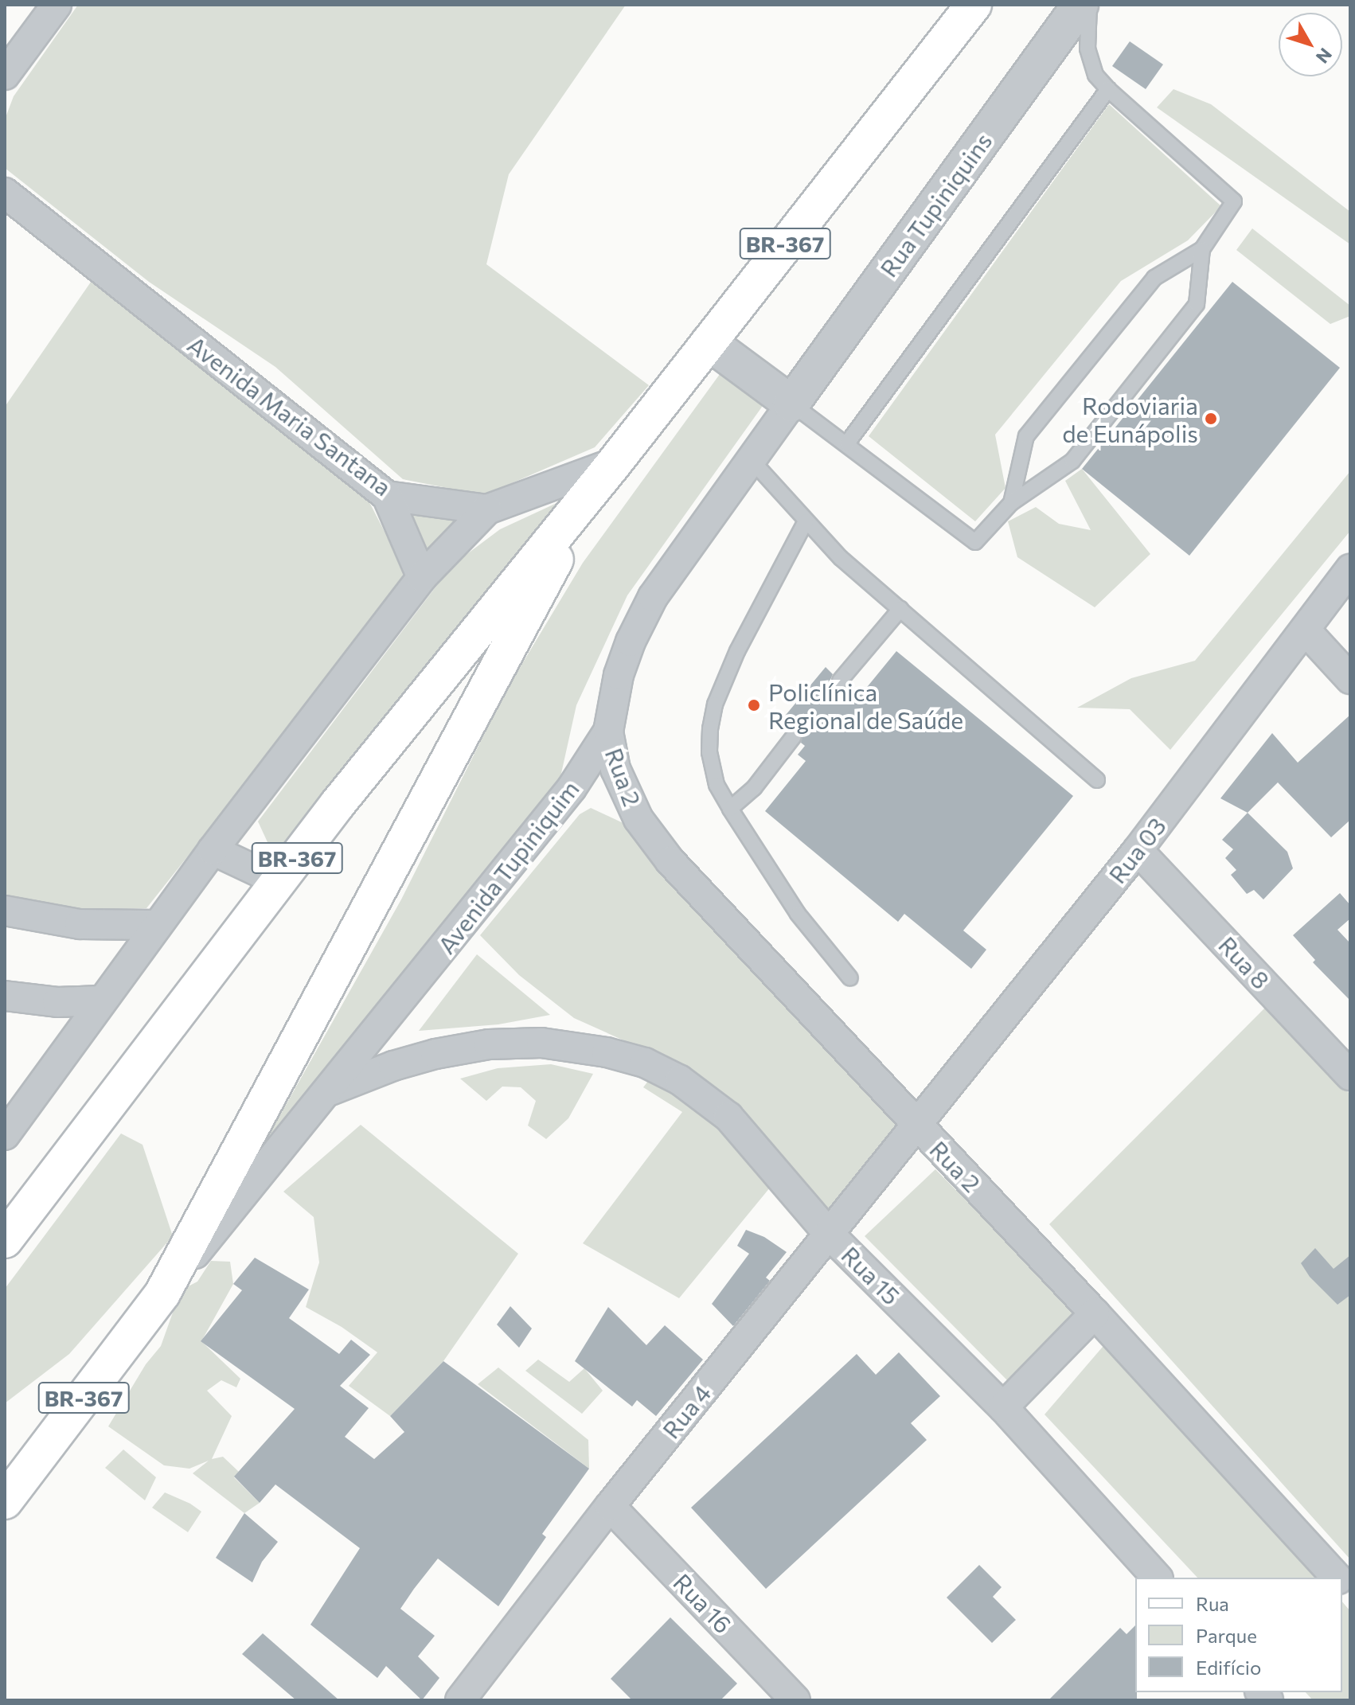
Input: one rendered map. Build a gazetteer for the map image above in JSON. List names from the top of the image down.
{
  "streets": {
    "main road": ["BR-367"],
    "street": [
      "Rua Tupiniquins",
      "Avenida Maria Santana",
      "Rua 2",
      "Rua 03",
      "Avenida Tupiniquim",
      "Rua 8",
      "Rua 15",
      "Rua 4",
      "Rua 16"
    ]
  },
  "crossings": [
    ["Rua Tupiniquins", "Avenida Tupiniquim"],
    ["BR-367", "Avenida Maria Santana"],
    ["BR-367", "Avenida Tupiniquim"],
    ["Rua 2", "Rua 03"],
    ["Rua 2", "Avenida Tupiniquim"],
    ["Rua 2", "Rua 4"],
    ["Rua 03", "Rua 8"],
    ["Rua 03", "Rua 4"],
    ["Avenida Tupiniquim", "Rua 15"],
    ["Rua 15", "Rua 4"],
    ["Rua 4", "Rua 16"]
  ],
  "places": ["Rodoviaria de Eunápolis", "Policlínica Regional de Saúde"],
  "legend": ["Rua", "Parque", "Edifício"],
  "north": "bottom right"
}
